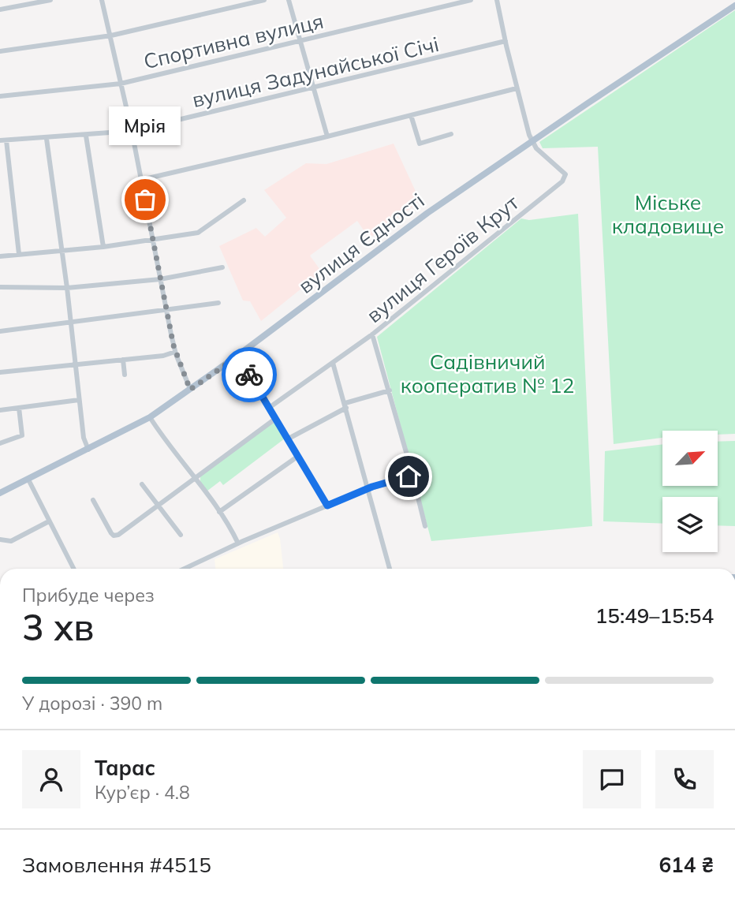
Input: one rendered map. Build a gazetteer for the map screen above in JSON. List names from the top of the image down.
{
  "streets": {
    "main road": ["вулиця Єдності"],
    "street": ["Спортивна вулиця", "вулиця Задунайської Січі", "вулиця Героїв Крут"]
  },
  "crossings": [
    ["вулиця Єдності", "вулиця Героїв Крут"]
  ],
  "parks": ["Міське кладовище", "Садівничий кооператив № 12"],
  "places": ["Мрія"],
  "north": "top right",
  "page": {
    "bubble": "Мрія",
    "heading": ["3 хв", "Прибуде через", "15:49–15:54"],
    "panel": [
      "Тарас",
      "Кур’єр · 4.8",
      "Замовлення #4515",
      "614 ₴"
    ],
    "bar": "У дорозі · 390 m"
  }
}
